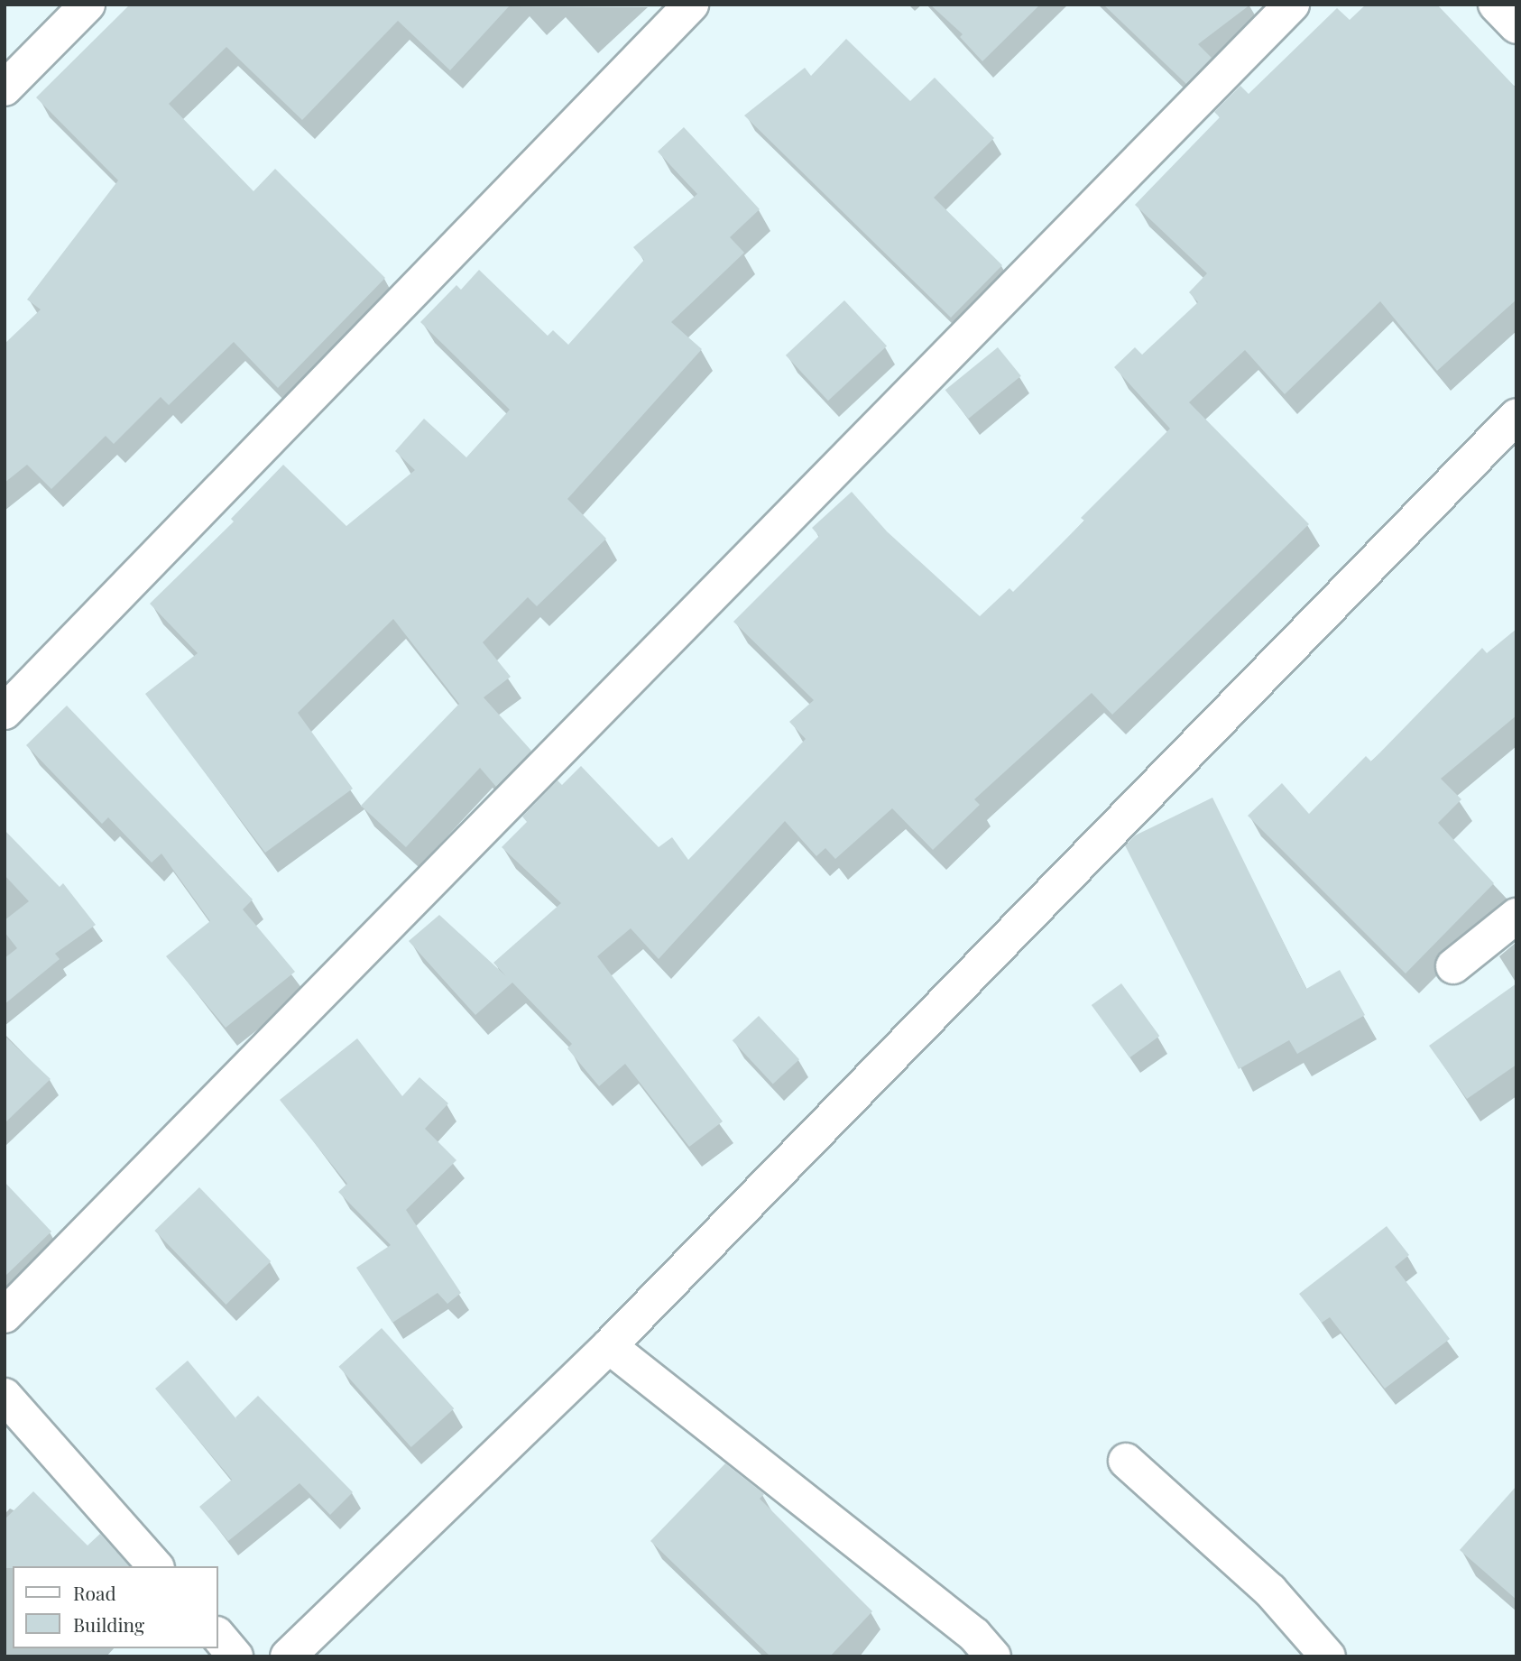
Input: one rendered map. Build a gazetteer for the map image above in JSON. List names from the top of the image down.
{
  "legend": ["Road", "Building"]
}
